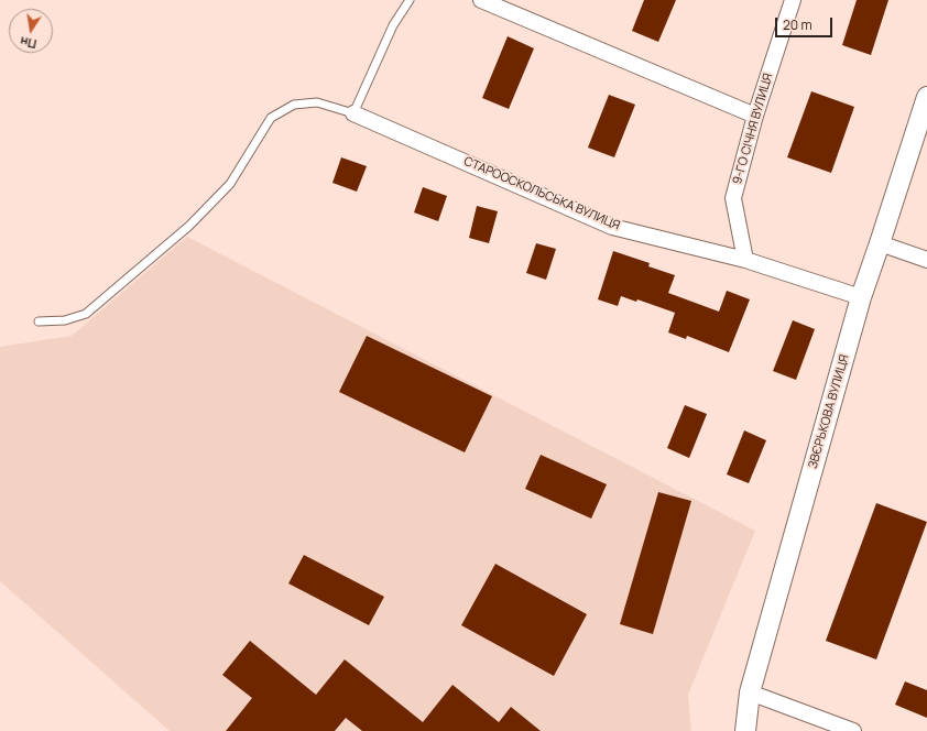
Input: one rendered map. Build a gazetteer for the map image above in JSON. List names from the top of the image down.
{
  "streets": {
    "street": ["9-ГО СІЧНЯ ВУЛИЦЯ", "СТАРООСКОЛЬСЬКА ВУЛИЦЯ", "ЗВЄРЬКОВА ВУЛИЦЯ"]
  },
  "crossings": [
    ["9-ГО СІЧНЯ ВУЛИЦЯ", "СТАРООСКОЛЬСЬКА ВУЛИЦЯ"],
    ["СТАРООСКОЛЬСЬКА ВУЛИЦЯ", "ЗВЄРЬКОВА ВУЛИЦЯ"]
  ],
  "scale_bar": "20 m",
  "north": "bottom"
}
